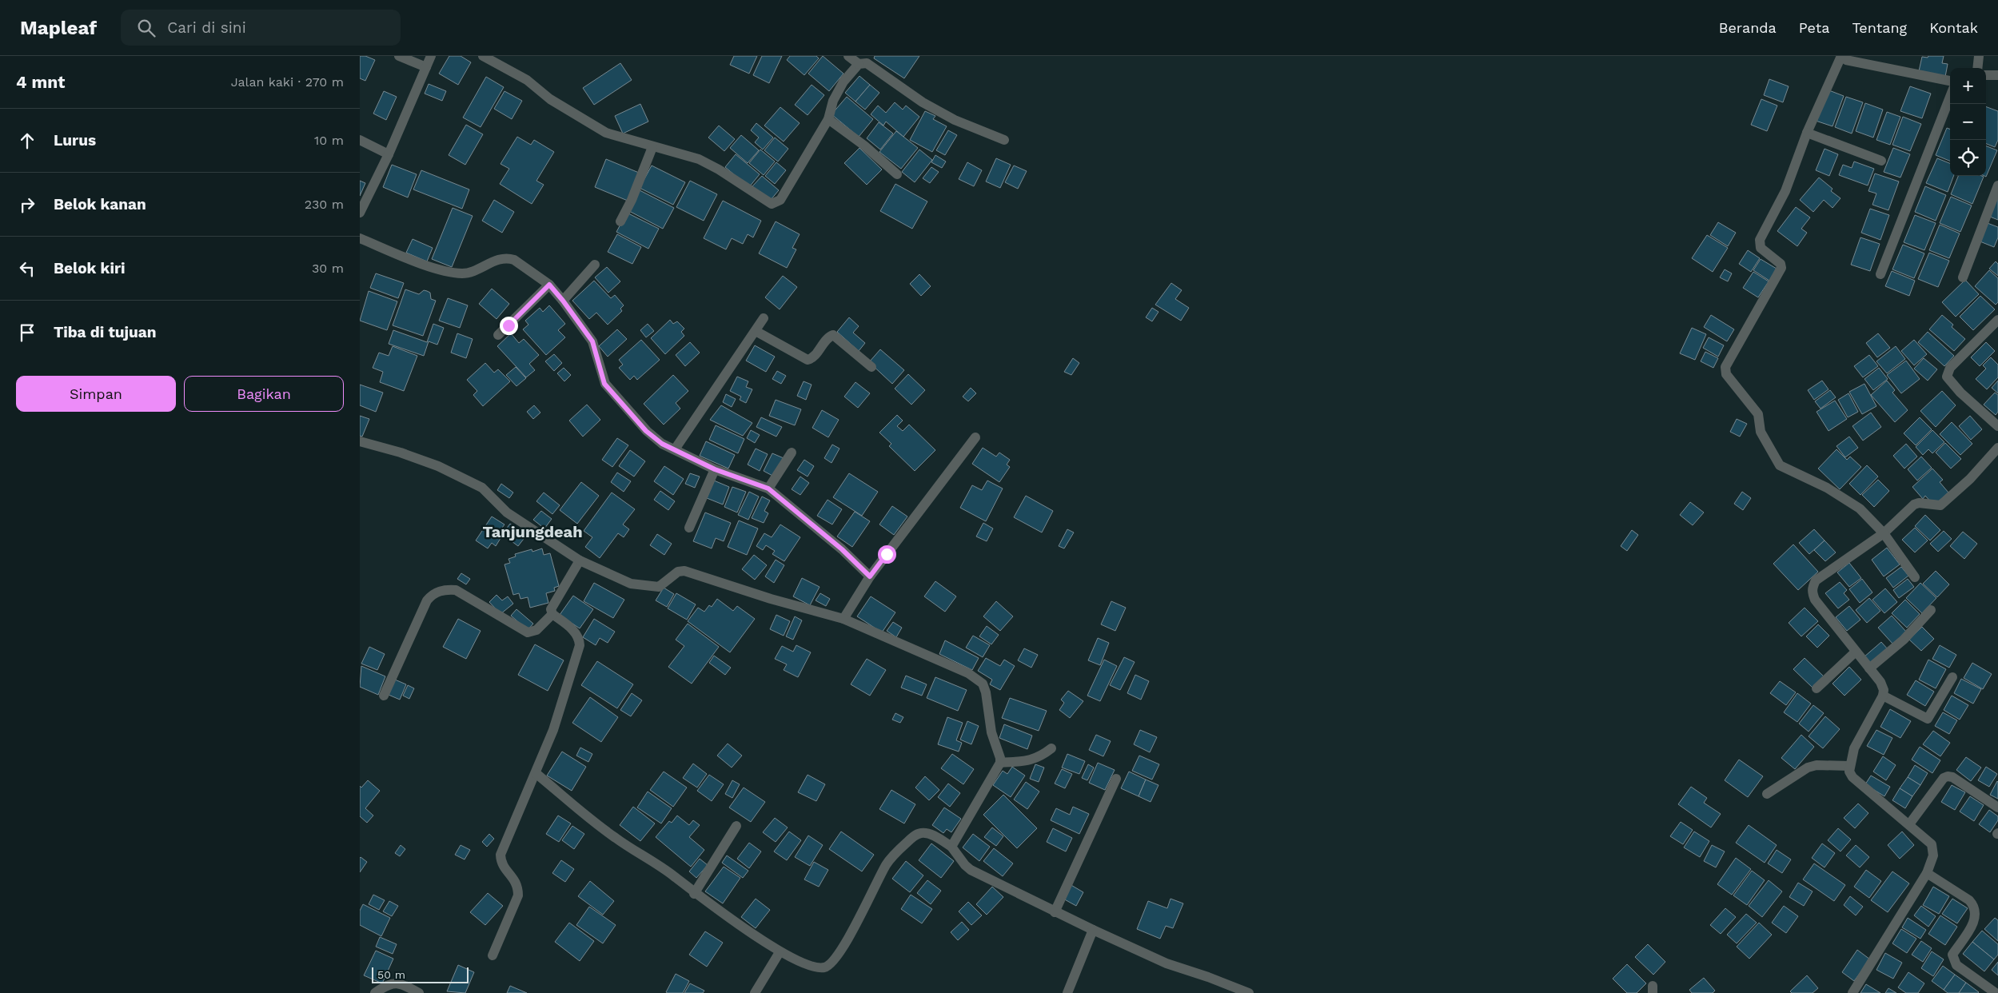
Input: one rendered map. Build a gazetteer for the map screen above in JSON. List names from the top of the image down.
{
  "districts": ["Tanjungdeah"],
  "scale_bar": "50 m",
  "page": {
    "header": "Mapleaf",
    "search": "Cari di sini",
    "nav": [
      "Beranda",
      "Peta",
      "Tentang",
      "Kontak"
    ],
    "heading": ["4 mnt", "Jalan kaki · 270 m"],
    "map_buttons": ["+", "−"],
    "list": [
      ["Lurus", "10 m"],
      ["Belok kanan", "230 m"],
      ["Belok kiri", "30 m"],
      "Tiba di tujuan"
    ],
    "buttons": ["Simpan", "Bagikan"],
    "scale": "50 m"
  }
}
